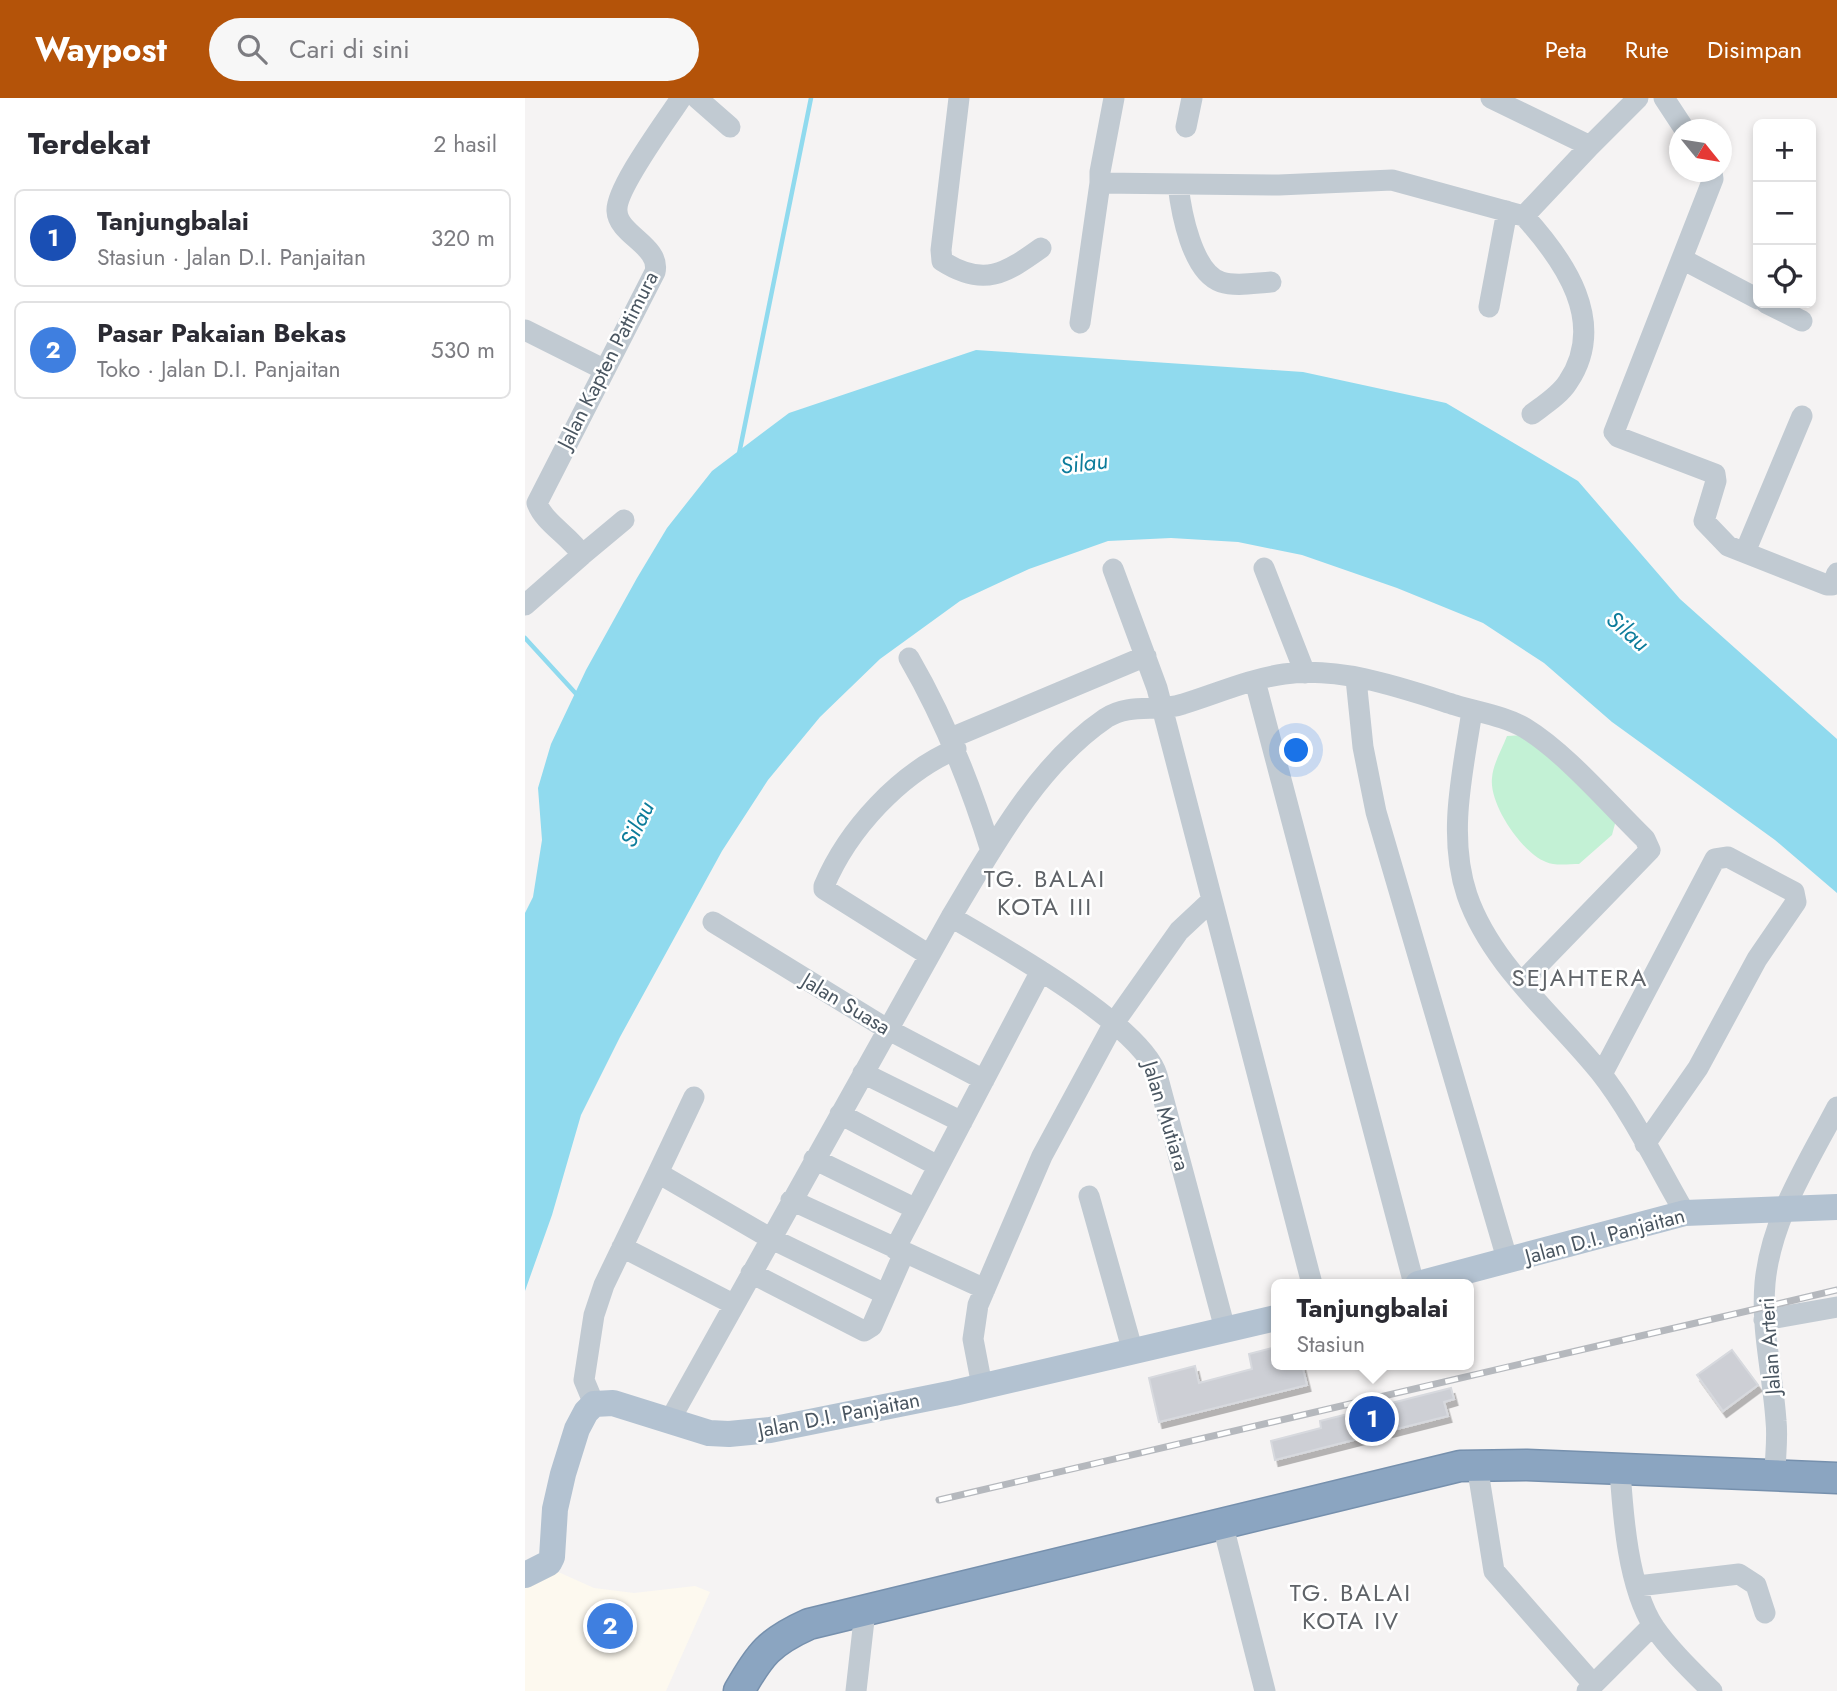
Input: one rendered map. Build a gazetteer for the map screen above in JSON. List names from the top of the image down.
{
  "streets": {
    "main road": ["Jalan D.I. Panjaitan"],
    "street": [
      "Jalan Kapten Pattimura",
      "Jalan Suasa",
      "Jalan Mutiara",
      "Jalan Arteri"
    ]
  },
  "crossings": [
    ["Jalan Mutiara", "Jalan D.I. Panjaitan"],
    ["Jalan D.I. Panjaitan", "Jalan Arteri"]
  ],
  "districts": ["TG. BALAI KOTA III", "SEJAHTERA", "TG. BALAI KOTA IV"],
  "water": ["Silau"],
  "north": "bottom right",
  "page": {
    "header": "Waypost",
    "search": "Cari di sini",
    "nav": ["Peta", "Rute", "Disimpan"],
    "heading": ["Terdekat", "2 hasil"],
    "map_buttons": ["+", "−"],
    "list": [
      {
        "mark": "1",
        "name": "Tanjungbalai",
        "note": "Stasiun · Jalan D.I. Panjaitan",
        "value": "320 m"
      },
      {
        "mark": "2",
        "name": "Pasar Pakaian Bekas",
        "note": "Toko · Jalan D.I. Panjaitan",
        "value": "530 m"
      }
    ],
    "popup": ["Tanjungbalai", "Stasiun"],
    "pins": ["1", "2"]
  }
}
